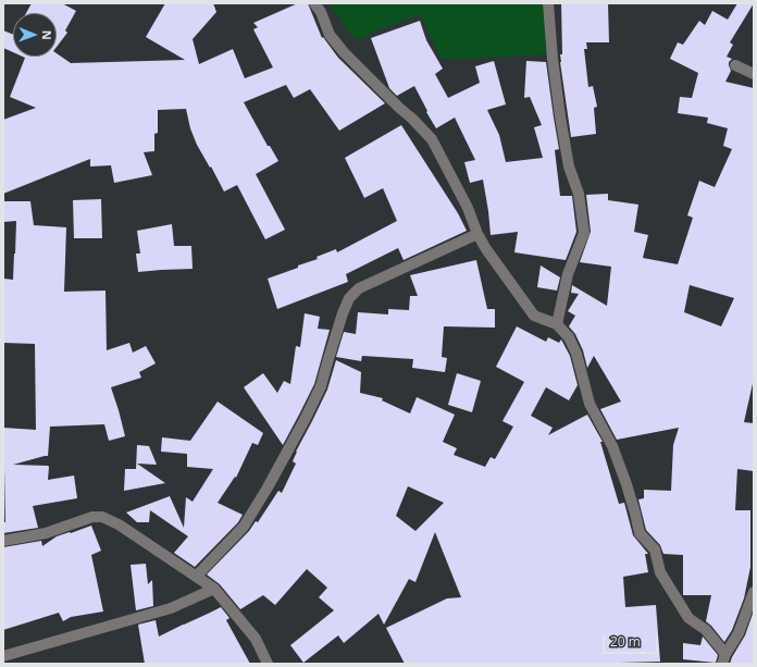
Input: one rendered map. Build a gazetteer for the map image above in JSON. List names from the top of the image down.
{
  "scale_bar": "20 m",
  "north": "right"
}
